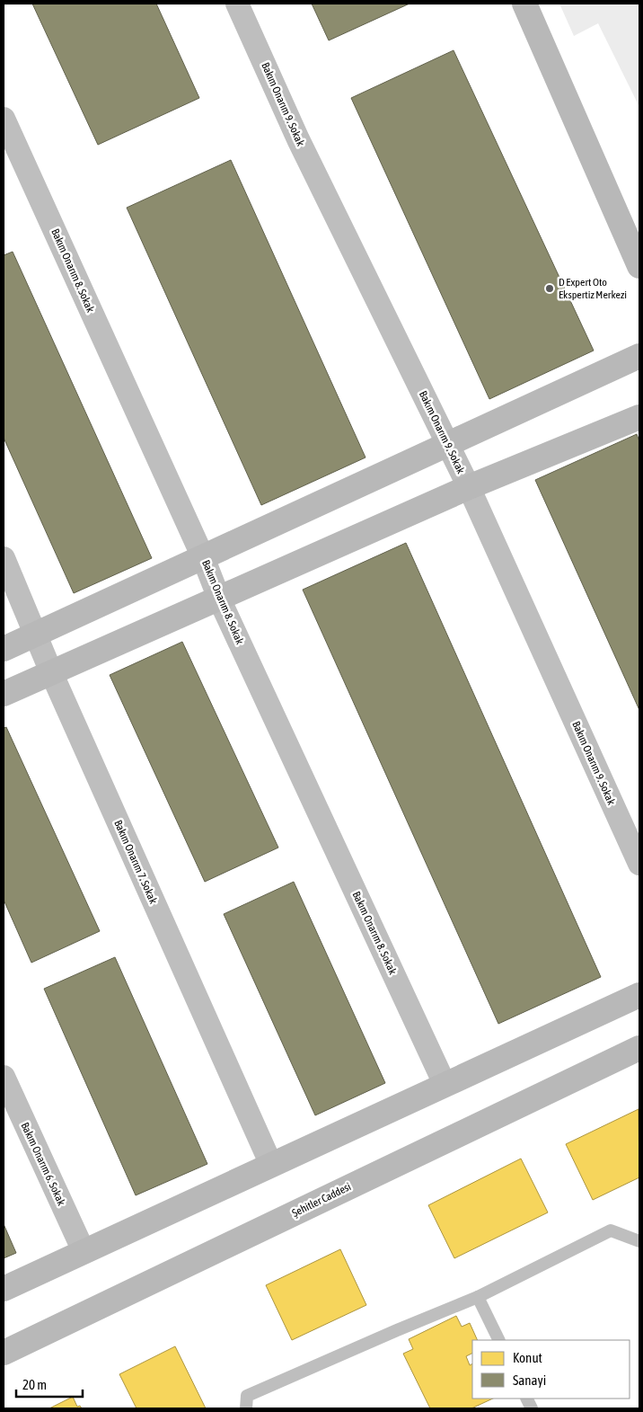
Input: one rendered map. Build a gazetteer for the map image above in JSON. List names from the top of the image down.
{
  "streets": {
    "street": [
      "Bakım Onarım 9. Sokak",
      "Bakım Onarım 8. Sokak",
      "Bakım Onarım 7. Sokak",
      "Bakım Onarım 6. Sokak",
      "Şehitler Caddesi"
    ]
  },
  "places": ["D Expert Oto Ekspertiz Merkezi"],
  "legend": ["Konut", "Sanayi"],
  "scale_bar": "20 m"
}
